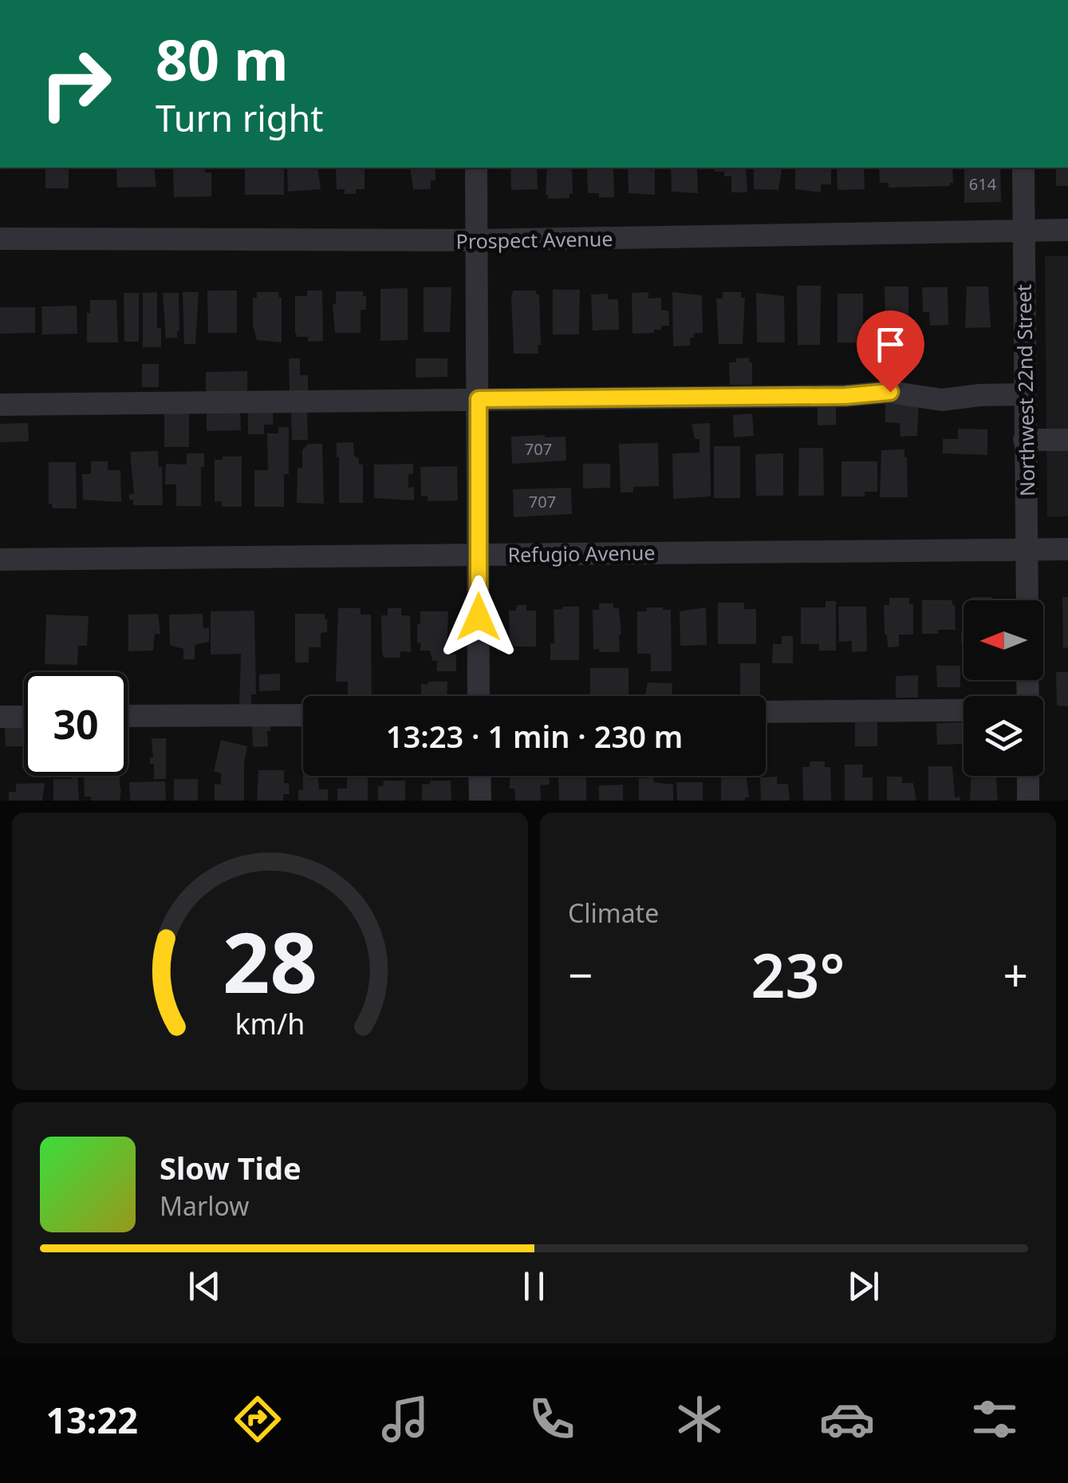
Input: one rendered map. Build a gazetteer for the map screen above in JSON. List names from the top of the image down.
{
  "streets": {
    "street": ["Prospect Avenue", "Northwest 22nd Street", "Refugio Avenue"]
  },
  "crossings": [
    ["Prospect Avenue", "Northwest 22nd Street"],
    ["Northwest 22nd Street", "Refugio Avenue"]
  ],
  "house_numbers": ["614", "707", "707"],
  "north": "left",
  "page": {
    "turn": ["80 m", "Turn right"],
    "limit": "30",
    "trip": "13:23 · 1 min · 230 m",
    "tile": "Climate",
    "heat": ["−", "23°", "+"],
    "song": ["Slow Tide", "Marlow"],
    "tabs": "13:22",
    "gauge": ["28", "km/h"]
  }
}
